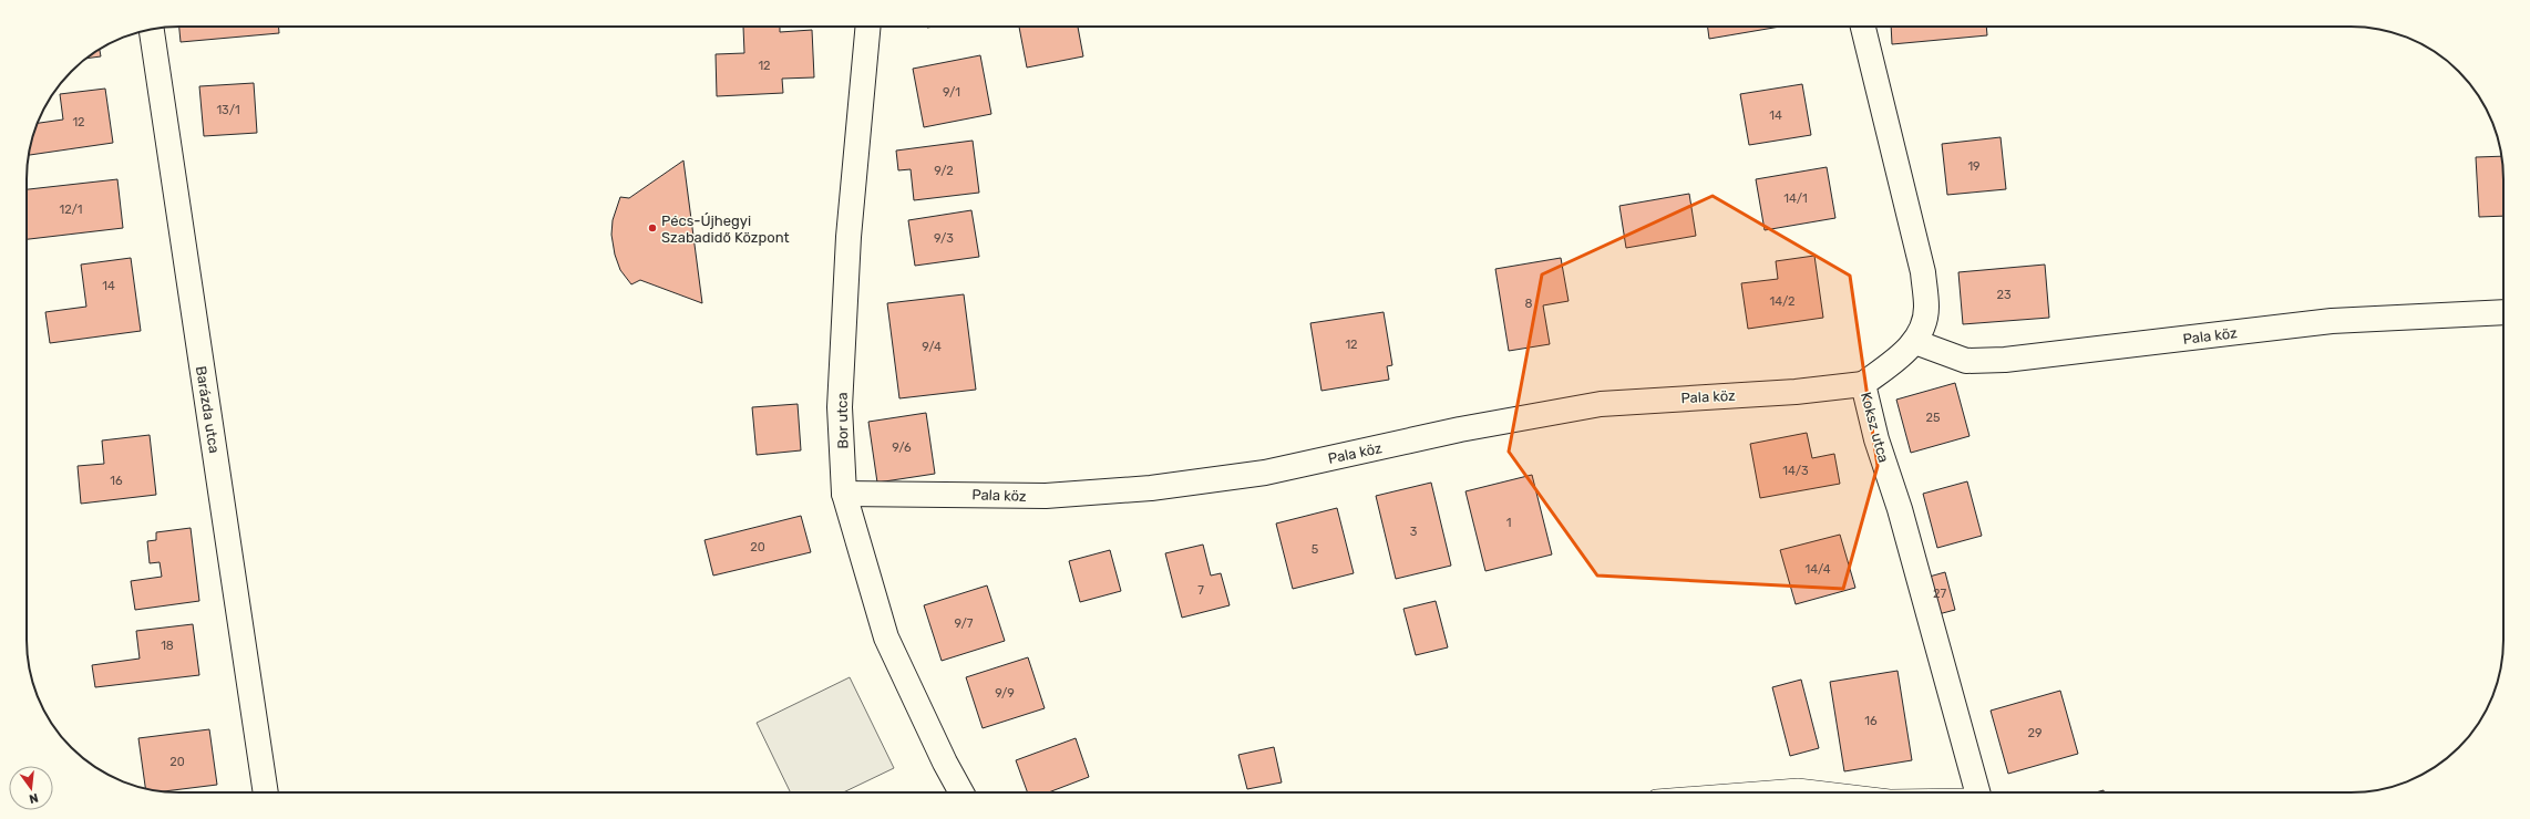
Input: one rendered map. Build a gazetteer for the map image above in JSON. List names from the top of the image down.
{
  "streets": {
    "street": [
      "Pala köz",
      "Barázda utca",
      "Bor utca",
      "Koksz utca"
    ]
  },
  "crossings": [
    ["Pala köz", "Bor utca"],
    ["Pala köz", "Koksz utca"]
  ],
  "places": ["Pécs-Újhegyi Szabadidő Központ"],
  "house_numbers": [
    "12",
    "9/1",
    "13/1",
    "14",
    "12",
    "19",
    "9/2",
    "14/1",
    "12/1",
    "9/3",
    "14",
    "23",
    "14/2",
    "8",
    "12",
    "9/4",
    "25",
    "9/6",
    "14/3",
    "16",
    "1",
    "3",
    "20",
    "5",
    "14/4",
    "7",
    "27",
    "9/7",
    "18",
    "9/9",
    "16",
    "29",
    "20"
  ],
  "north": "bottom"
}
